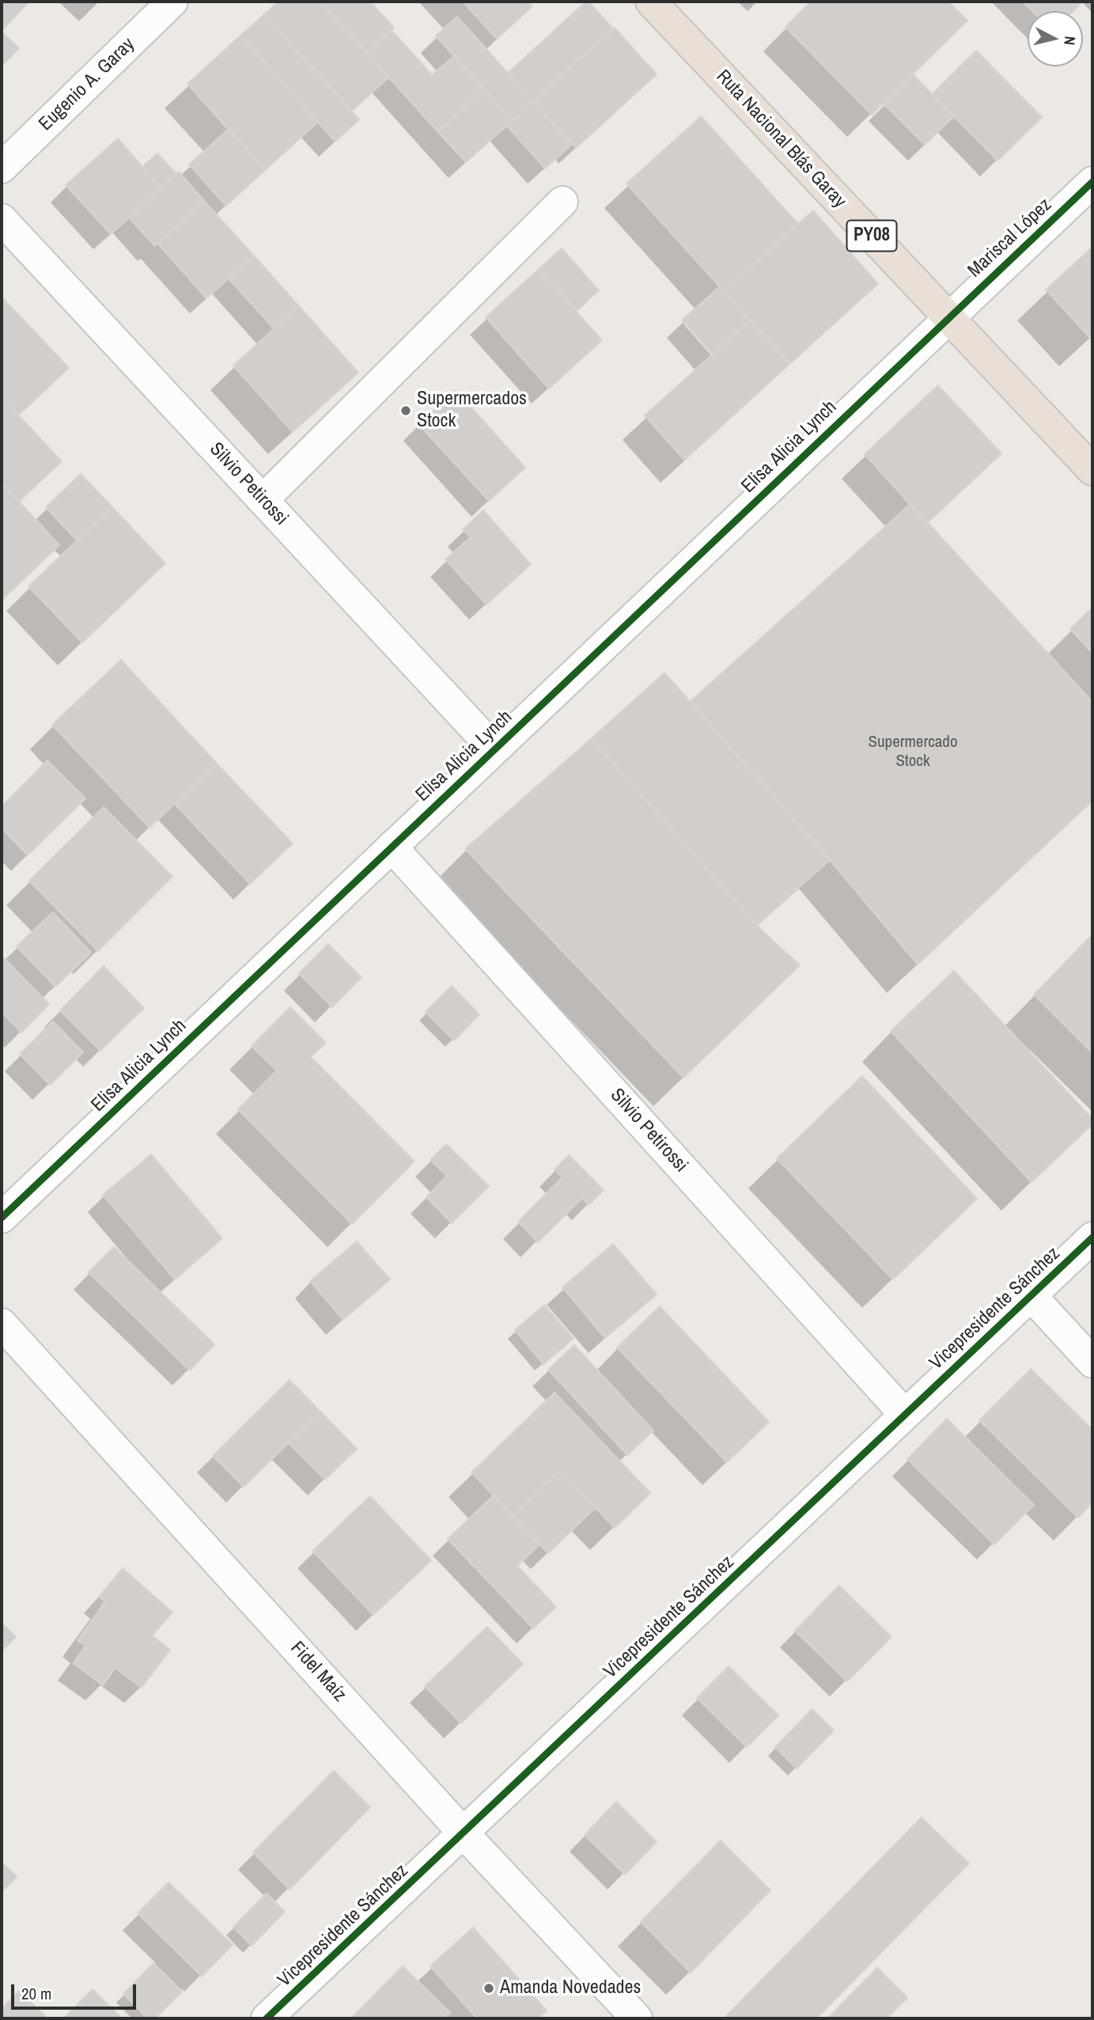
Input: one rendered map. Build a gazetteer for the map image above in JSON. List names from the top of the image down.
{
  "streets": {
    "highway": ["Ruta Nacional Blás Garay", "PY08"],
    "street": [
      "Eugenio A. Garay",
      "Mariscal López",
      "Elisa Alicia Lynch",
      "Silvio Petirossi",
      "Vicepresidente Sánchez",
      "Fidel Maíz"
    ]
  },
  "crossings": [
    ["Ruta Nacional Blás Garay", "Mariscal López"],
    ["Ruta Nacional Blás Garay", "Elisa Alicia Lynch"],
    ["Mariscal López", "Elisa Alicia Lynch"],
    ["Elisa Alicia Lynch", "Silvio Petirossi"],
    ["Silvio Petirossi", "Vicepresidente Sánchez"],
    ["Vicepresidente Sánchez", "Fidel Maíz"]
  ],
  "places": ["Supermercados Stock", "Amanda Novedades"],
  "house_numbers": ["Supermercado Stock"],
  "scale_bar": "20 m",
  "north": "right"
}
